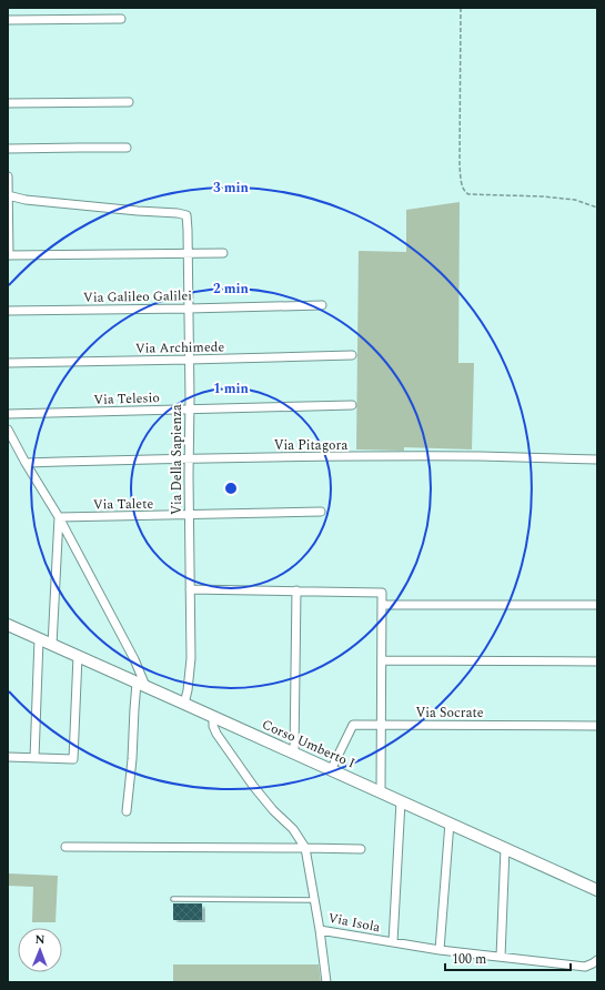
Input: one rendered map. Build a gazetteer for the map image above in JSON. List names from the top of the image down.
{
  "streets": {
    "street": [
      "Via Galileo Galilei",
      "Via Archimede",
      "Via Telesio",
      "Via Pitagora",
      "Via Della Sapienza",
      "Via Talete",
      "Via Socrate",
      "Corso Umberto I",
      "Via Isola"
    ]
  },
  "crossings": [
    ["Via Galileo Galilei", "Via Della Sapienza"],
    ["Via Archimede", "Via Della Sapienza"],
    ["Via Telesio", "Via Della Sapienza"],
    ["Via Pitagora", "Via Della Sapienza"],
    ["Via Della Sapienza", "Via Talete"],
    ["Via Della Sapienza", "Corso Umberto I"],
    ["Via Socrate", "Corso Umberto I"],
    ["Corso Umberto I", "Via Isola"]
  ],
  "scale_bar": "100 m",
  "north": "top",
  "rings": ["3 min", "2 min", "1 min"]
}
